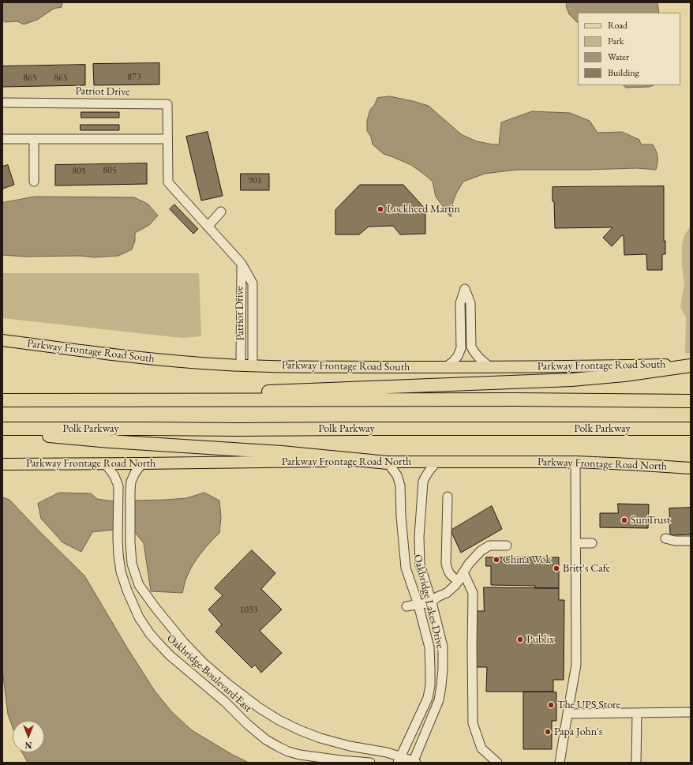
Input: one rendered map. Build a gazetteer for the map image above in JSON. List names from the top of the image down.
{
  "streets": {
    "highway": ["Polk Parkway"],
    "main road": ["Parkway Frontage Road South", "Parkway Frontage Road North"],
    "street": ["Patriot Drive", "Oakbridge Lakes Drive", "Oakbridge Boulevard East"]
  },
  "crossings": [
    ["Patriot Drive", "Parkway Frontage Road South"],
    ["Parkway Frontage Road North", "Oakbridge Lakes Drive"],
    ["Parkway Frontage Road North", "Oakbridge Boulevard East"],
    ["Oakbridge Lakes Drive", "Oakbridge Boulevard East"]
  ],
  "places": [
    "Lockheed Martin",
    "SunTrust",
    "China Wok",
    "Britt's Cafe",
    "Publix",
    "The UPS Store",
    "Papa John's"
  ],
  "house_numbers": [
    "873",
    "865",
    "865",
    "805",
    "805",
    "901",
    "1033"
  ],
  "legend": [
    "Road",
    "Park",
    "Water",
    "Building"
  ],
  "north": "bottom"
}
